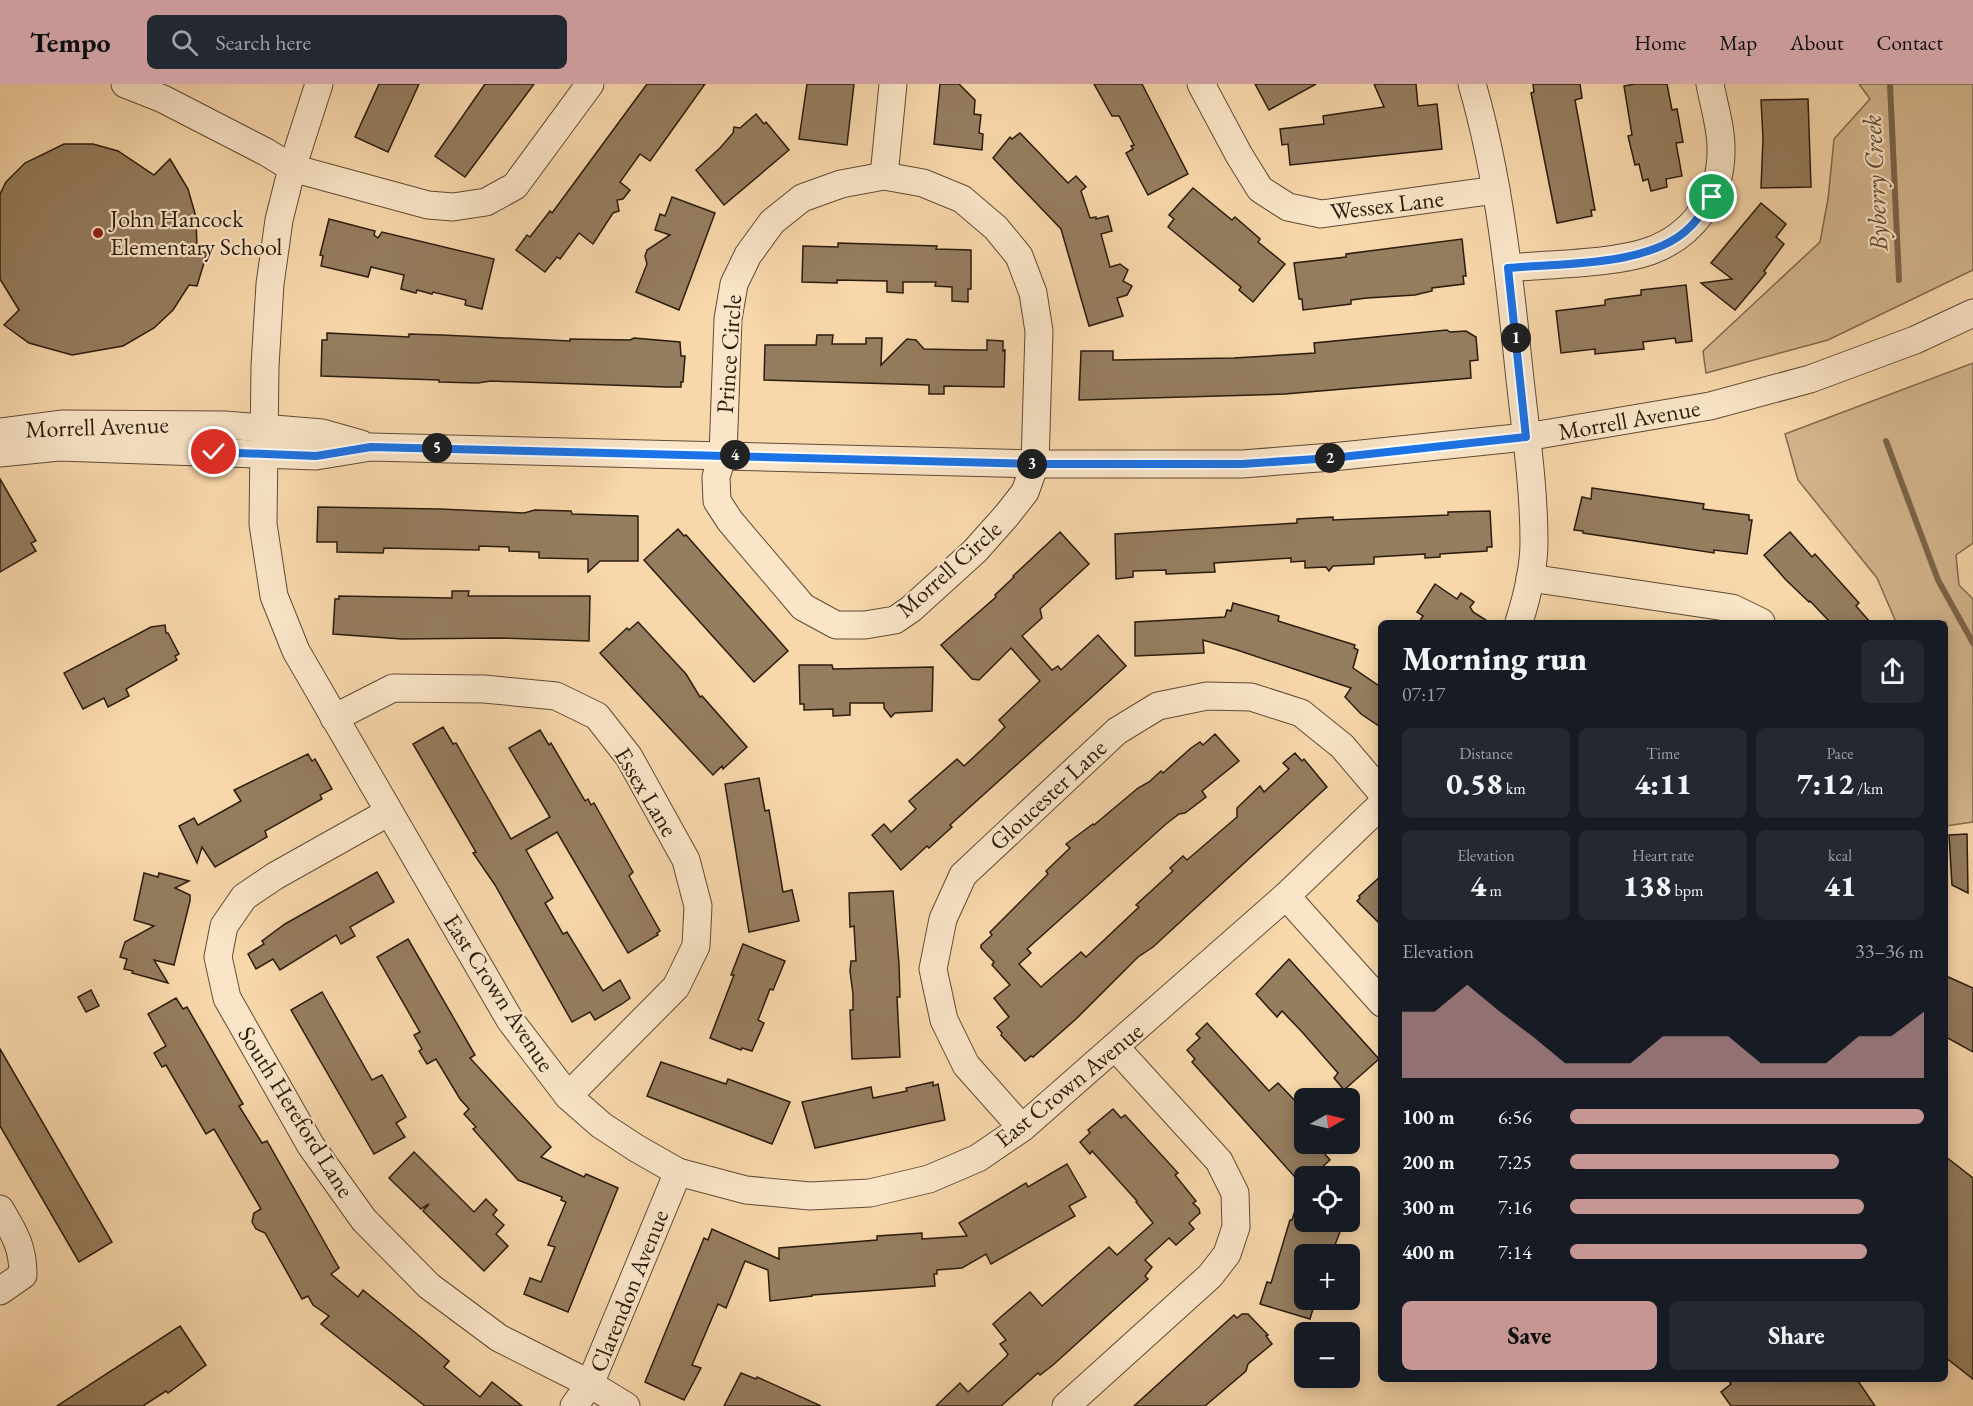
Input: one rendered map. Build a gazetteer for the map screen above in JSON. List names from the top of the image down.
{
  "streets": {
    "street": [
      "Wessex Lane",
      "Prince Circle",
      "Morrell Avenue",
      "Morrell Circle",
      "Essex Lane",
      "Gloucester Lane",
      "East Crown Avenue",
      "South Hereford Lane",
      "Clarendon Avenue"
    ]
  },
  "crossings": [
    ["Prince Circle", "Morrell Avenue"],
    ["Prince Circle", "Morrell Circle"],
    ["Morrell Avenue", "Morrell Circle"],
    ["Morrell Avenue", "East Crown Avenue"],
    ["Essex Lane", "East Crown Avenue"],
    ["Gloucester Lane", "East Crown Avenue"],
    ["East Crown Avenue", "South Hereford Lane"],
    ["East Crown Avenue", "Clarendon Avenue"],
    ["South Hereford Lane", "Clarendon Avenue"]
  ],
  "water": ["Byberry Creek"],
  "places": ["John Hancock Elementary School"],
  "north": "right",
  "page": {
    "header": "Tempo",
    "search": "Search here",
    "nav": [
      "Home",
      "Map",
      "About",
      "Contact"
    ],
    "pins": [
      "1",
      "5",
      "4",
      "2",
      "3"
    ],
    "heading": ["Morning run", "07:17"],
    "stats": [
      ["Distance", "0.58 km"],
      ["Time", "4:11"],
      ["Pace", "7:12 /km"],
      ["Elevation", "4 m"],
      ["Heart rate", "138 bpm"],
      ["kcal", "41"]
    ],
    "chart": ["Elevation", "33–36 m"],
    "map_buttons": ["+", "−"],
    "list": [
      {
        "name": "100 m",
        "note": "6:56"
      },
      {
        "name": "200 m",
        "note": "7:25"
      },
      {
        "name": "300 m",
        "note": "7:16"
      },
      {
        "name": "400 m",
        "note": "7:14"
      }
    ],
    "buttons": ["Save", "Share"]
  }
}
